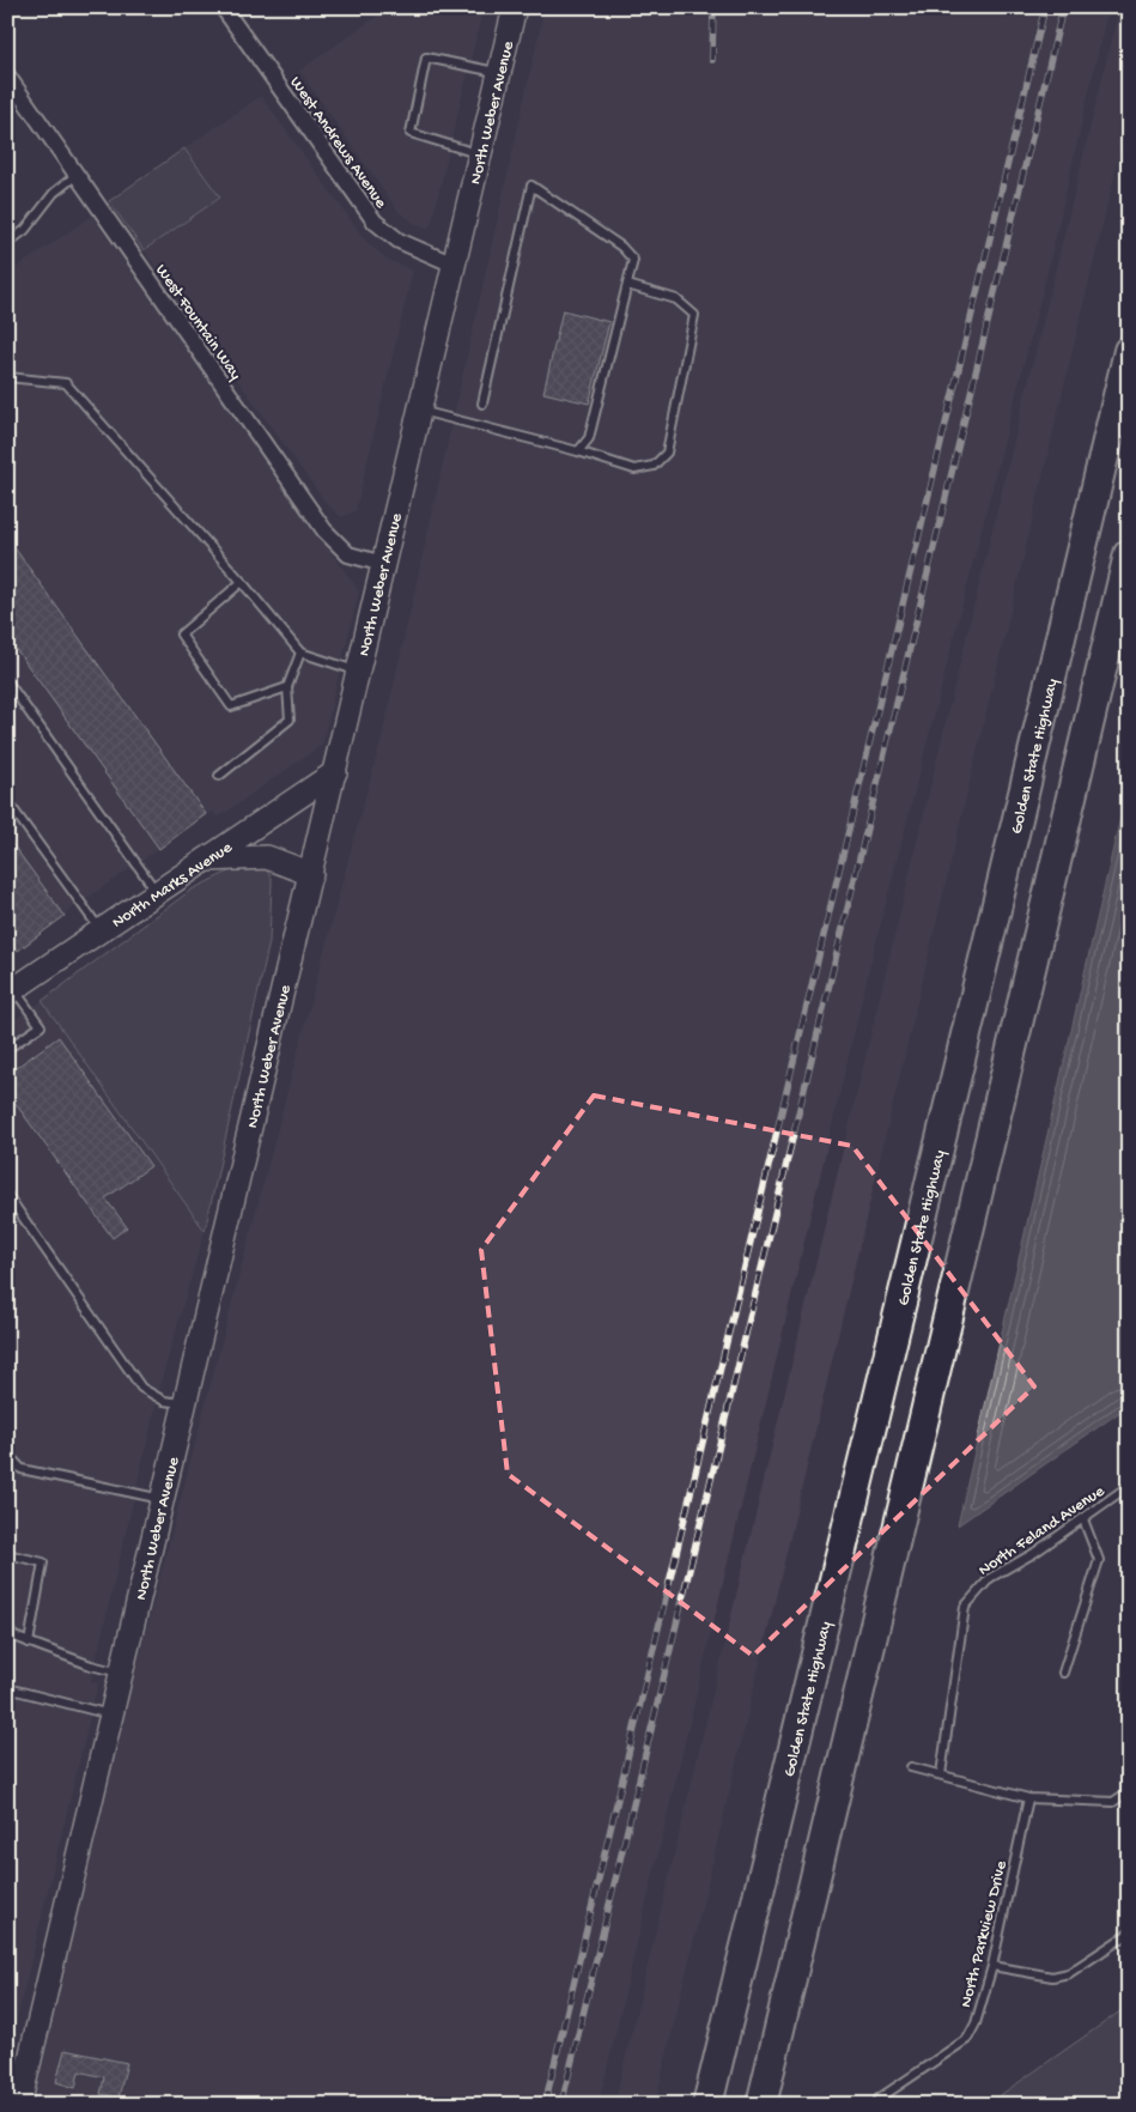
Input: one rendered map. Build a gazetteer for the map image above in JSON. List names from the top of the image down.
{
  "streets": {
    "highway": ["Golden State Highway"],
    "main road": ["North Weber Avenue", "North Marks Avenue"],
    "street": ["West Andrews Avenue", "West Fountain Way"],
    "lane": ["North Feland Avenue", "North Parkview Drive"]
  },
  "crossings": [
    ["North Weber Avenue", "West Andrews Avenue"],
    ["North Weber Avenue", "West Fountain Way"],
    ["North Weber Avenue", "North Marks Avenue"]
  ]
}
